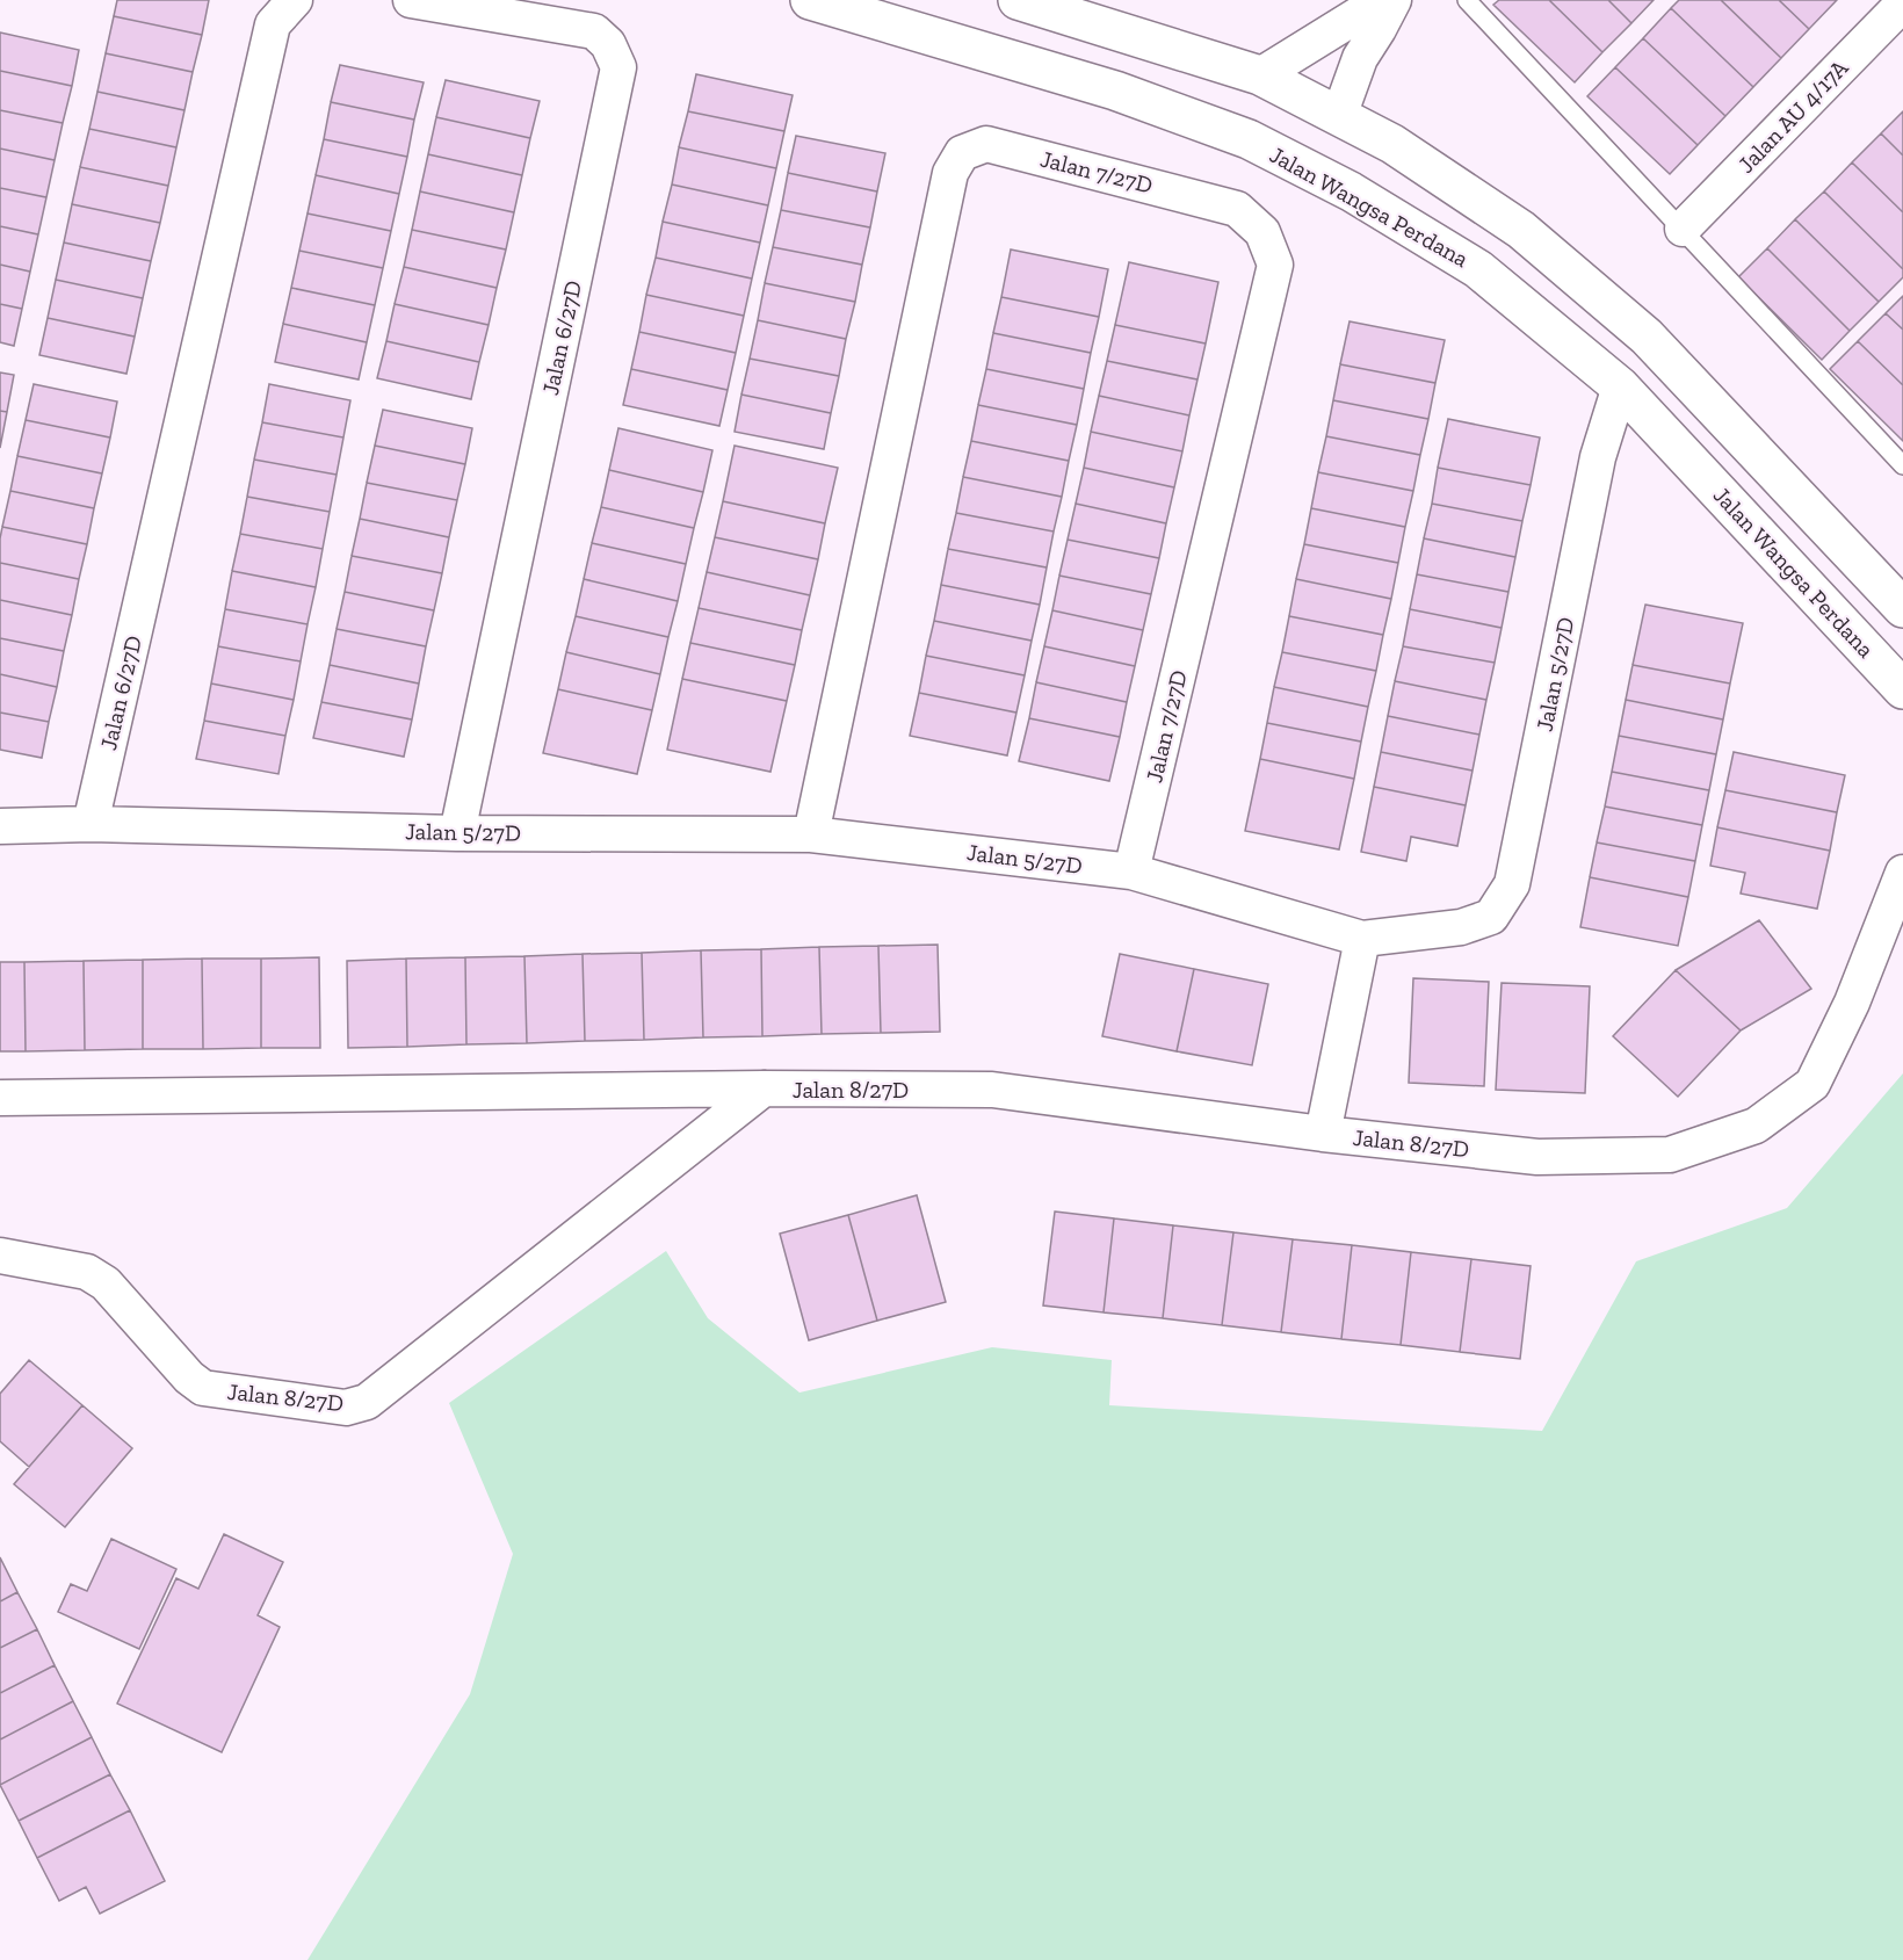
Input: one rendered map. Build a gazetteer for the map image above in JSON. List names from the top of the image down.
{
  "streets": {
    "main road": ["Jalan Wangsa Perdana"],
    "street": [
      "Jalan AU 4/17A",
      "Jalan 7/27D",
      "Jalan 6/27D",
      "Jalan 5/27D",
      "Jalan 8/27D"
    ]
  },
  "crossings": [
    ["Jalan 7/27D", "Jalan 5/27D"],
    ["Jalan Wangsa Perdana", "Jalan 5/27D"],
    ["Jalan 6/27D", "Jalan 5/27D"]
  ]
}
